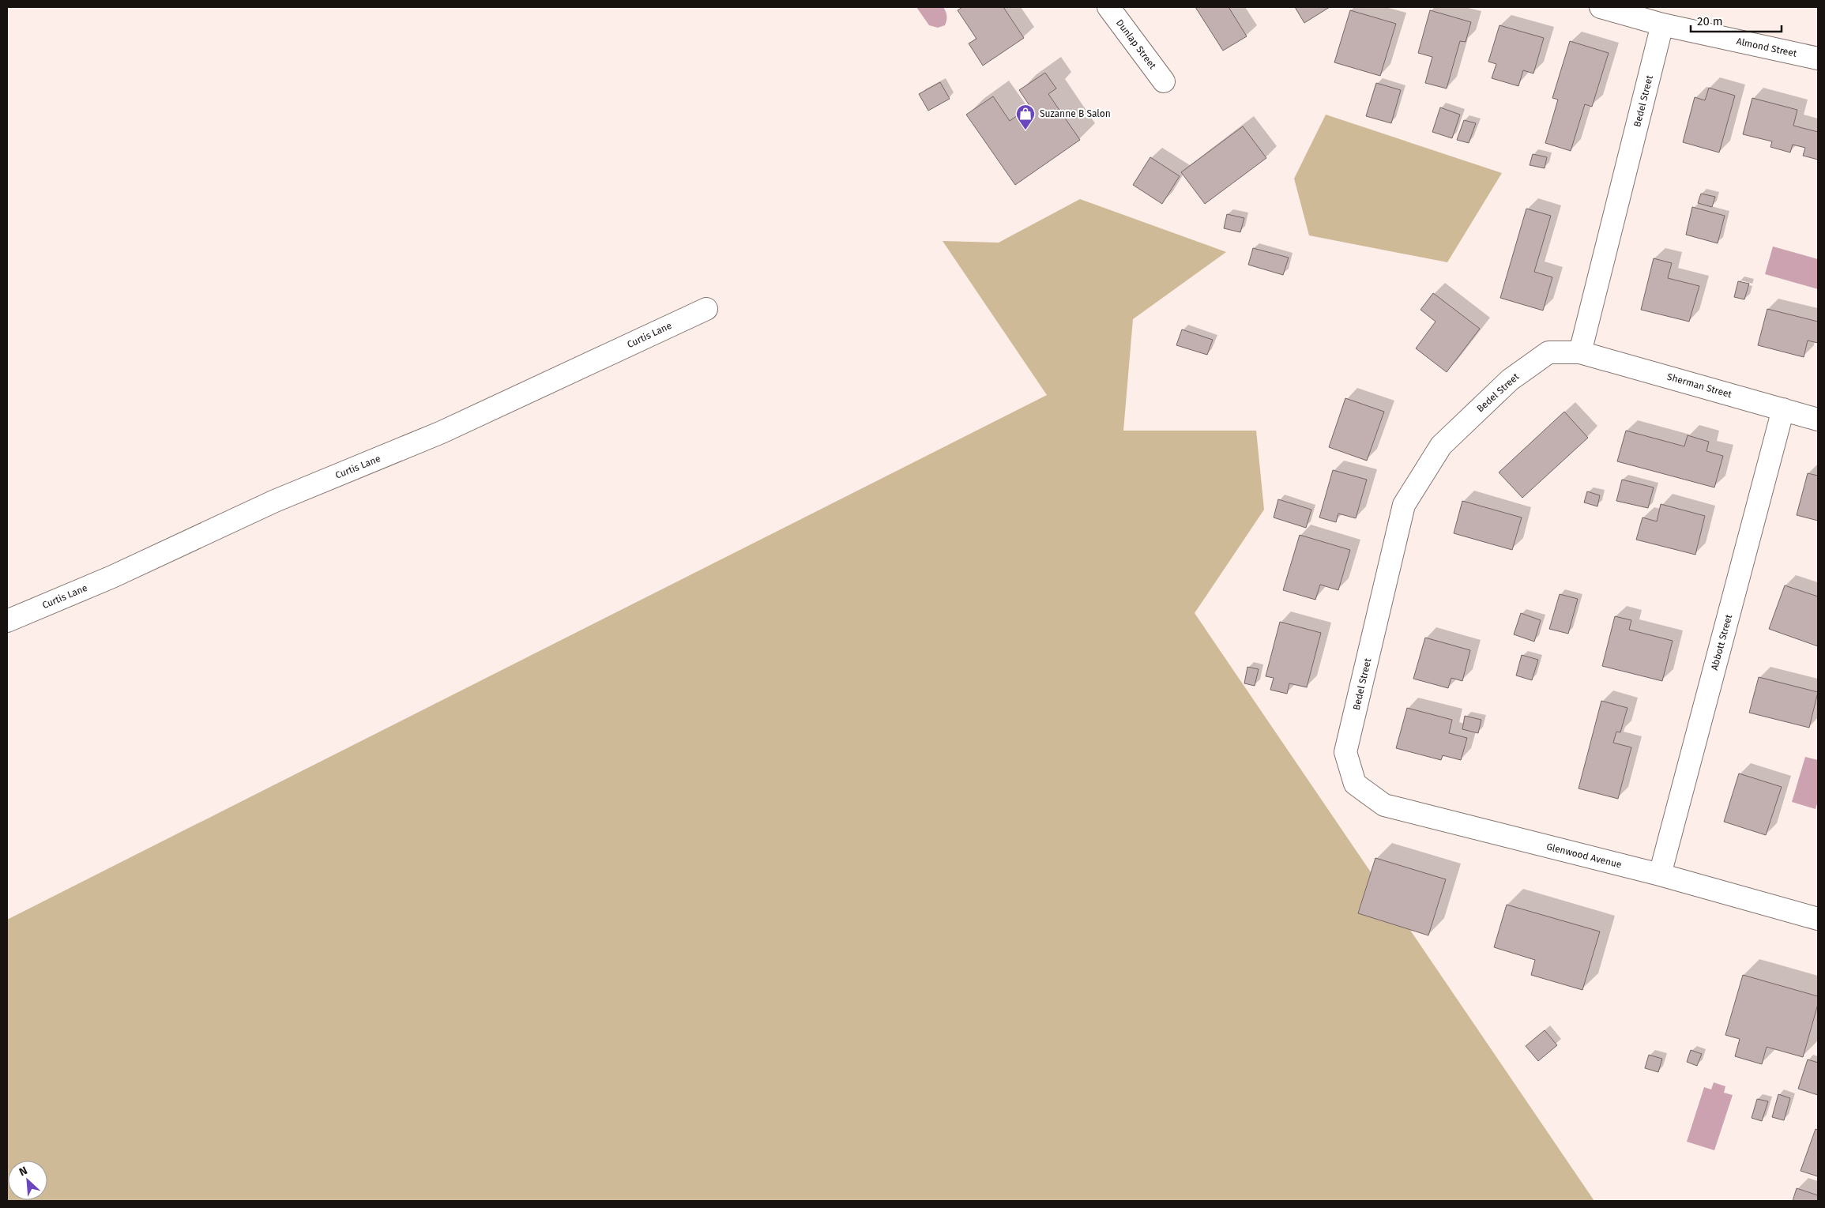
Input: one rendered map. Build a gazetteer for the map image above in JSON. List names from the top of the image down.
{
  "streets": {
    "street": [
      "Dunlap Street",
      "Almond Street",
      "Bedel Street",
      "Curtis Lane",
      "Sherman Street",
      "Abbott Street",
      "Glenwood Avenue"
    ]
  },
  "crossings": [
    ["Almond Street", "Bedel Street"],
    ["Bedel Street", "Sherman Street"],
    ["Bedel Street", "Glenwood Avenue"],
    ["Sherman Street", "Abbott Street"],
    ["Abbott Street", "Glenwood Avenue"]
  ],
  "places": {
    "shop": ["Suzanne B Salon"]
  },
  "scale_bar": "20 m",
  "north": "top left"
}
